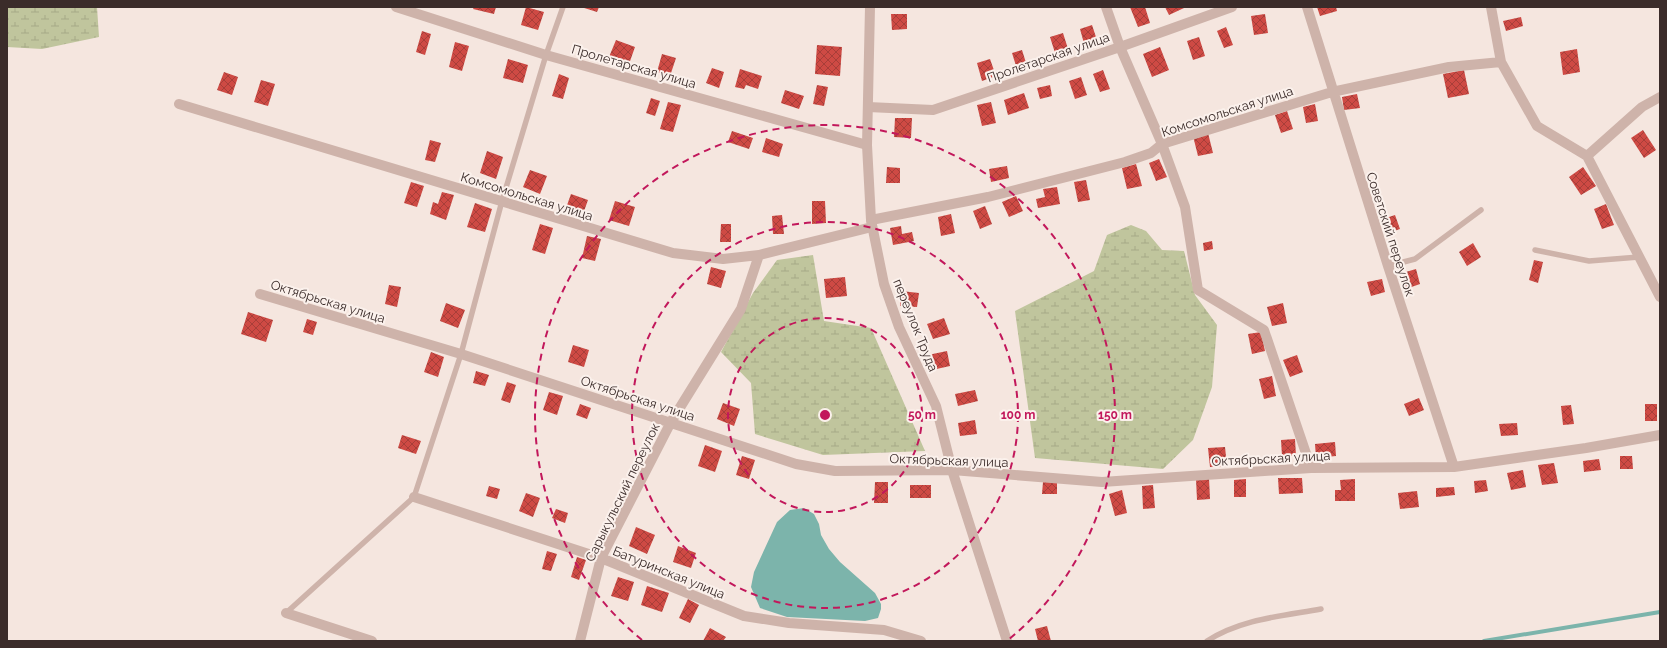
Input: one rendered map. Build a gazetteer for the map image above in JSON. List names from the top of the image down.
{
  "streets": {
    "street": [
      "Пролетарская улица",
      "Комсомольская улица",
      "Советский переулок",
      "Октябрьская улица",
      "переулок Труда",
      "Сарыкульский переулок",
      "Батуринская улица"
    ]
  },
  "crossings": [
    ["Пролетарская улица", "переулок Труда"],
    ["Комсомольская улица", "Советский переулок"],
    ["Комсомольская улица", "переулок Труда"],
    ["Комсомольская улица", "Сарыкульский переулок"],
    ["Советский переулок", "Октябрьская улица"],
    ["Октябрьская улица", "переулок Труда"],
    ["Октябрьская улица", "Сарыкульский переулок"],
    ["Сарыкульский переулок", "Батуринская улица"]
  ],
  "rings": ["50 m", "100 m", "150 m"]
}
